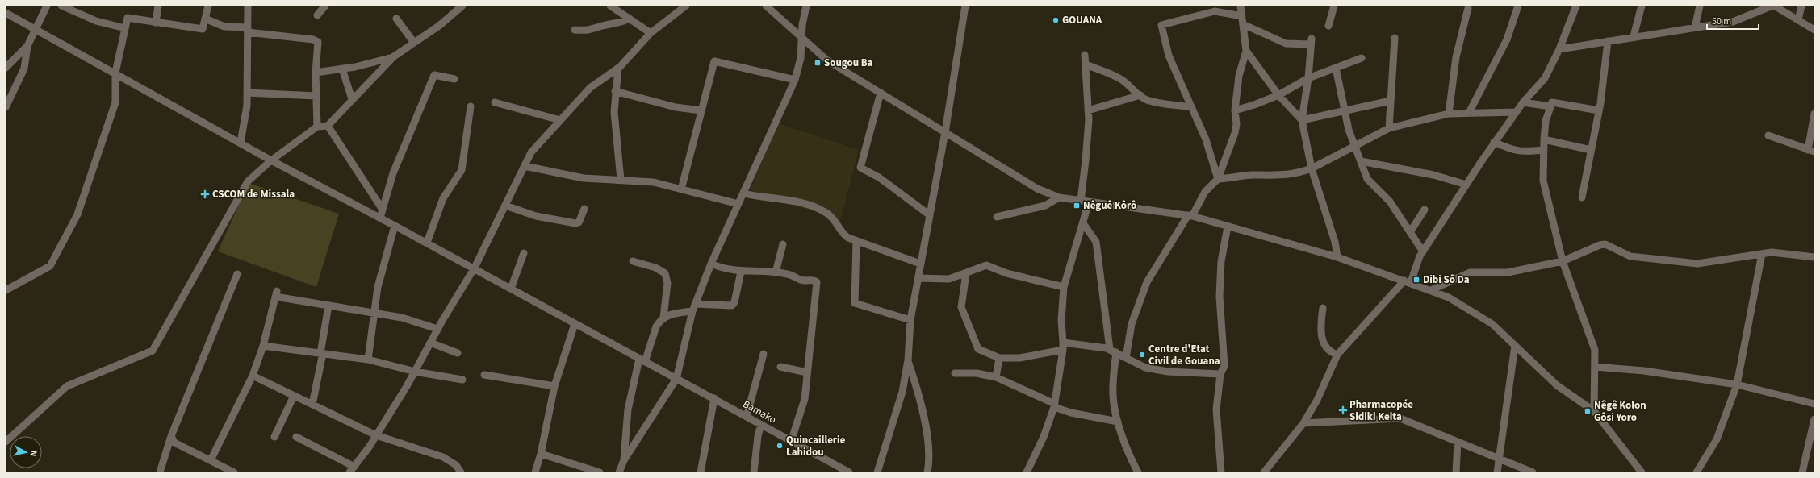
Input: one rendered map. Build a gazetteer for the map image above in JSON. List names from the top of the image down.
{
  "streets": {
    "street": ["Bamako"]
  },
  "places": {
    "other": ["GOUANA", "Centre d'Etat Civil de Gouana", "Quincaillerie Lahidou"],
    "transit": [
      "Sougou Ba",
      "Nêguê Kôrô",
      "Dibi Sô Da",
      "Nêgê Kolon Gôsi Yoro"
    ],
    "health": ["CSCOM de Missala", "Pharmacopée Sidiki Keita"]
  },
  "scale_bar": "50 m",
  "north": "right"
}
